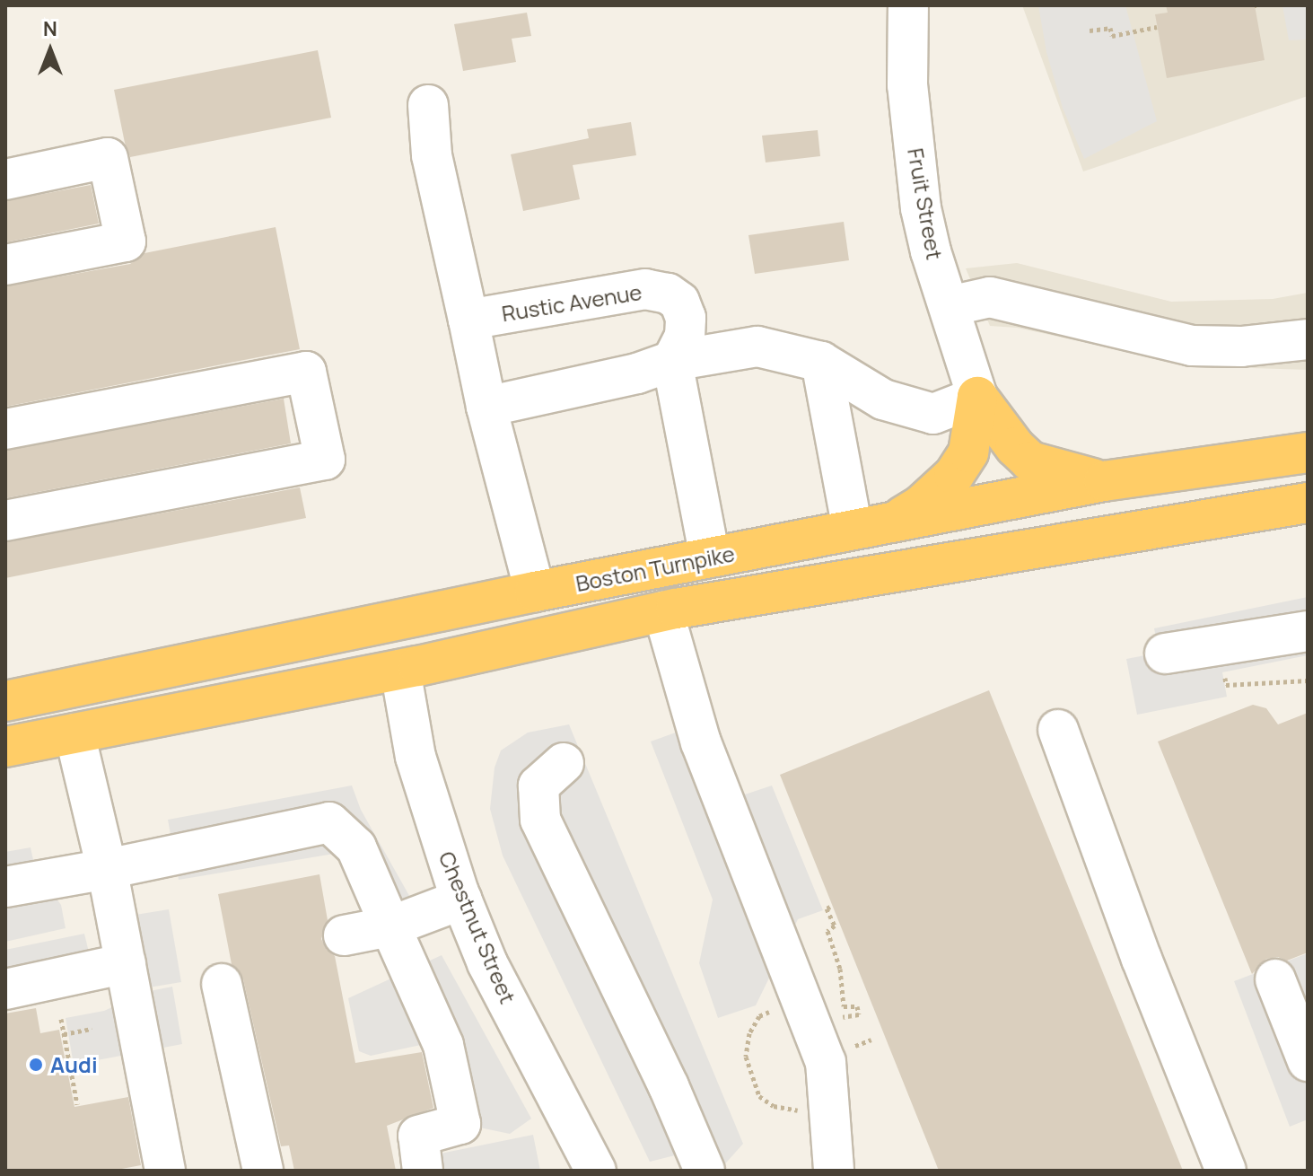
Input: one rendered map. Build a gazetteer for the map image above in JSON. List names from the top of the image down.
{
  "streets": {
    "highway": ["Boston Turnpike"],
    "street": ["Fruit Street", "Rustic Avenue", "Chestnut Street"]
  },
  "crossings": [
    ["Boston Turnpike", "Chestnut Street"]
  ],
  "places": ["Audi"],
  "north": "top"
}
